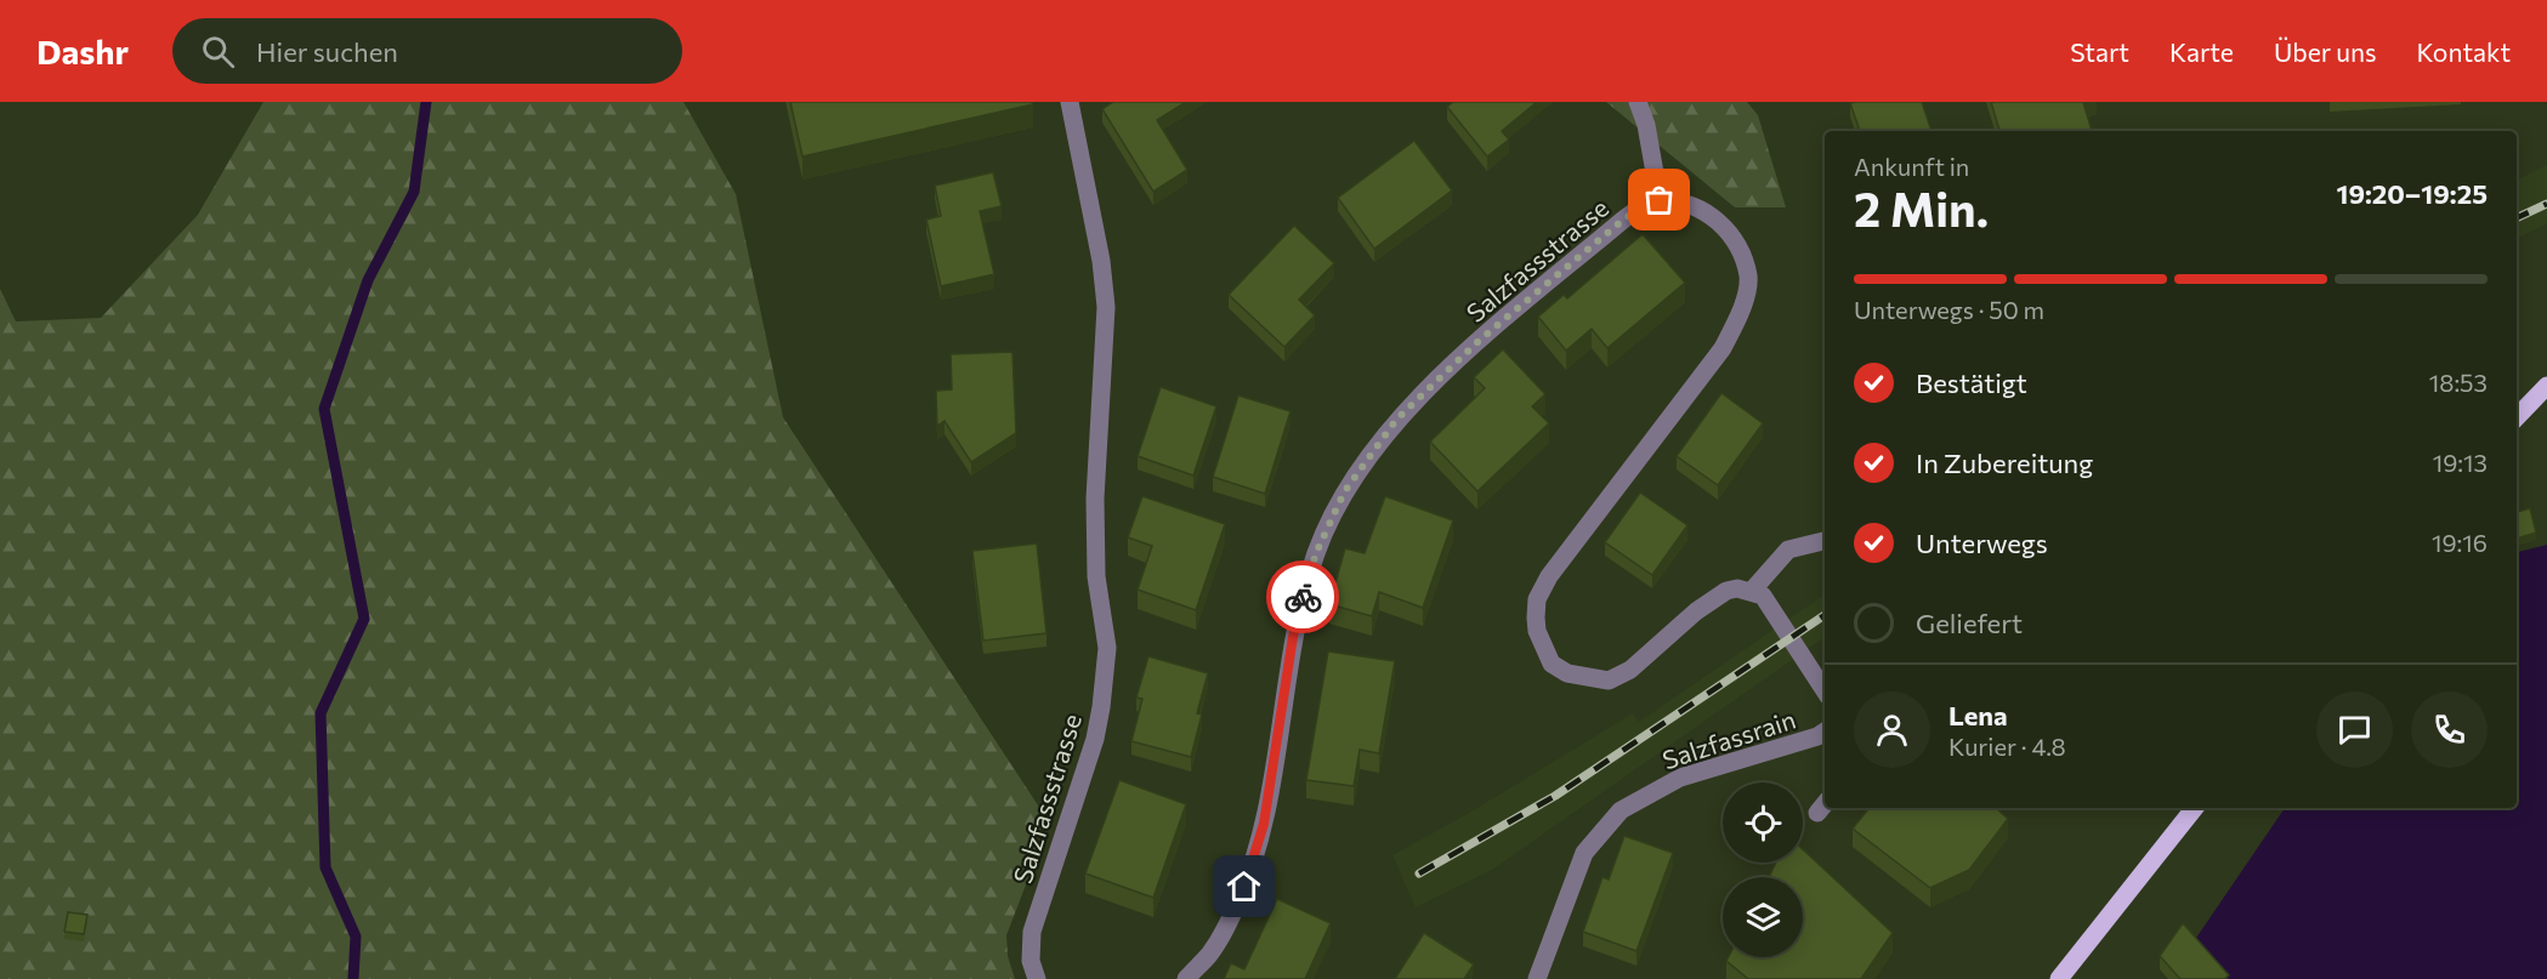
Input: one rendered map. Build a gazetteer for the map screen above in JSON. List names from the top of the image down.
{
  "streets": {
    "street": ["Salzfassstrasse", "Salzfassrain"]
  },
  "page": {
    "header": "Dashr",
    "search": "Hier suchen",
    "nav": [
      "Start",
      "Karte",
      "Über uns",
      "Kontakt"
    ],
    "heading": ["2 Min.", "Ankunft in", "19:20–19:25"],
    "panel": ["Lena", "Kurier · 4.8"],
    "bar": "Unterwegs · 50 m",
    "list": [
      ["Bestätigt", "18:53"],
      ["In Zubereitung", "19:13"],
      ["Unterwegs", "19:16"],
      "Geliefert"
    ]
  }
}
